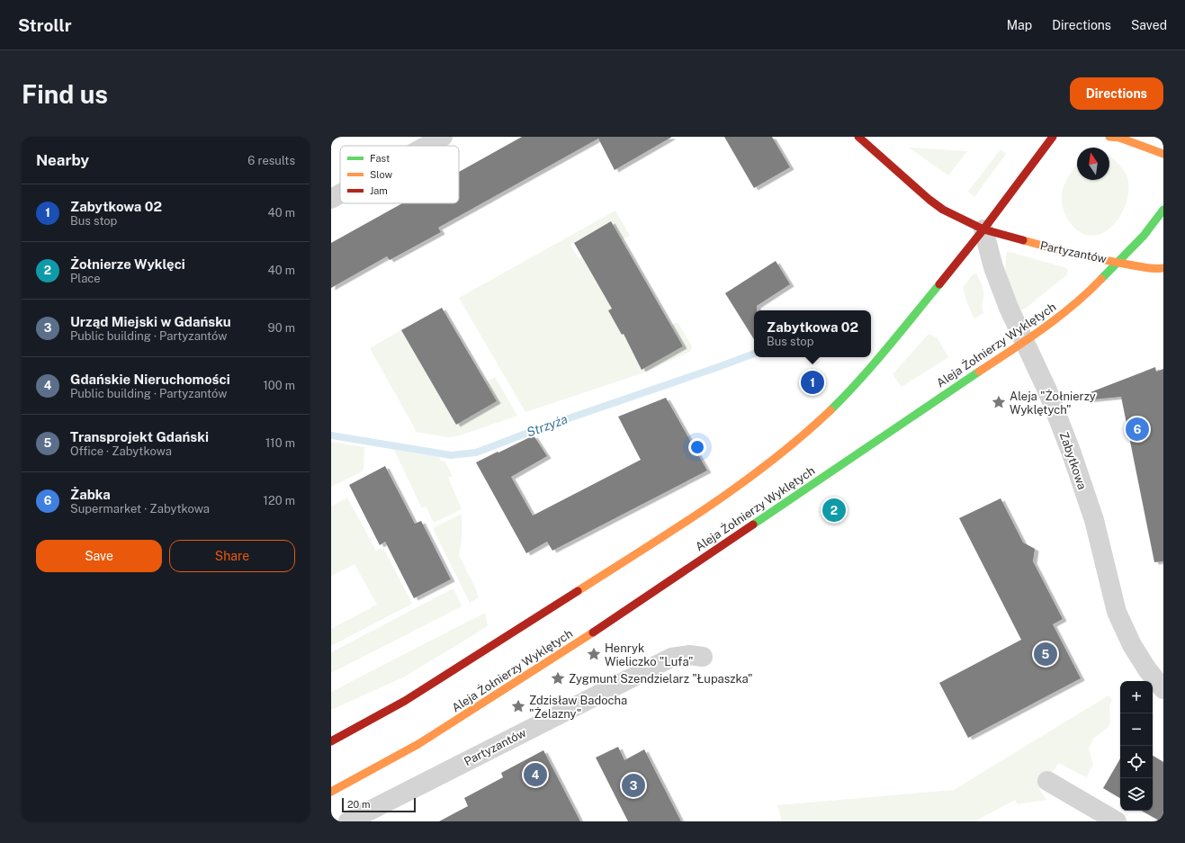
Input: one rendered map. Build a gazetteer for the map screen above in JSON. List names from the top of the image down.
{
  "streets": {
    "main road": ["Partyzantów", "Aleja Żołnierzy Wyklętych"],
    "street": ["Zabytkowa"]
  },
  "crossings": [
    ["Partyzantów", "Aleja Żołnierzy Wyklętych"],
    ["Partyzantów", "Zabytkowa"],
    ["Aleja Żołnierzy Wyklętych", "Zabytkowa"]
  ],
  "water": ["Strzyża"],
  "places": {
    "place": [
      "Aleja \"Żołnierzy Wyklętych\"",
      "Henryk Wieliczko \"Lufa\"",
      "Zygmunt Szendzielarz \"Łupaszka\"",
      "Zdzisław Badocha \"Żelazny\""
    ]
  },
  "legend": ["Fast", "Slow", "Jam"],
  "scale_bar": "20 m",
  "north": "top",
  "page": {
    "header": "Strollr",
    "nav": ["Map", "Directions", "Saved"],
    "buttons": [
      "Directions",
      ["Save", "Share"]
    ],
    "title": "Find us",
    "heading": ["Nearby", "6 results"],
    "list": [
      {
        "mark": "1",
        "name": "Zabytkowa 02",
        "note": "Bus stop",
        "value": "40 m"
      },
      {
        "mark": "2",
        "name": "Żołnierze Wyklęci",
        "note": "Place",
        "value": "40 m"
      },
      {
        "mark": "3",
        "name": "Urząd Miejski w Gdańsku",
        "note": "Public building · Partyzantów",
        "value": "90 m"
      },
      {
        "mark": "4",
        "name": "Gdańskie Nieruchomości",
        "note": "Public building · Partyzantów",
        "value": "100 m"
      },
      {
        "mark": "5",
        "name": "Transprojekt Gdański",
        "note": "Office · Zabytkowa",
        "value": "110 m"
      },
      {
        "mark": "6",
        "name": "Żabka",
        "note": "Supermarket · Zabytkowa",
        "value": "120 m"
      }
    ],
    "popup": ["Zabytkowa 02", "Bus stop"],
    "pins": [
      "1",
      "6",
      "2",
      "5",
      "4",
      "3"
    ],
    "map_buttons": ["+", "−"],
    "scale": "20 m"
  }
}
